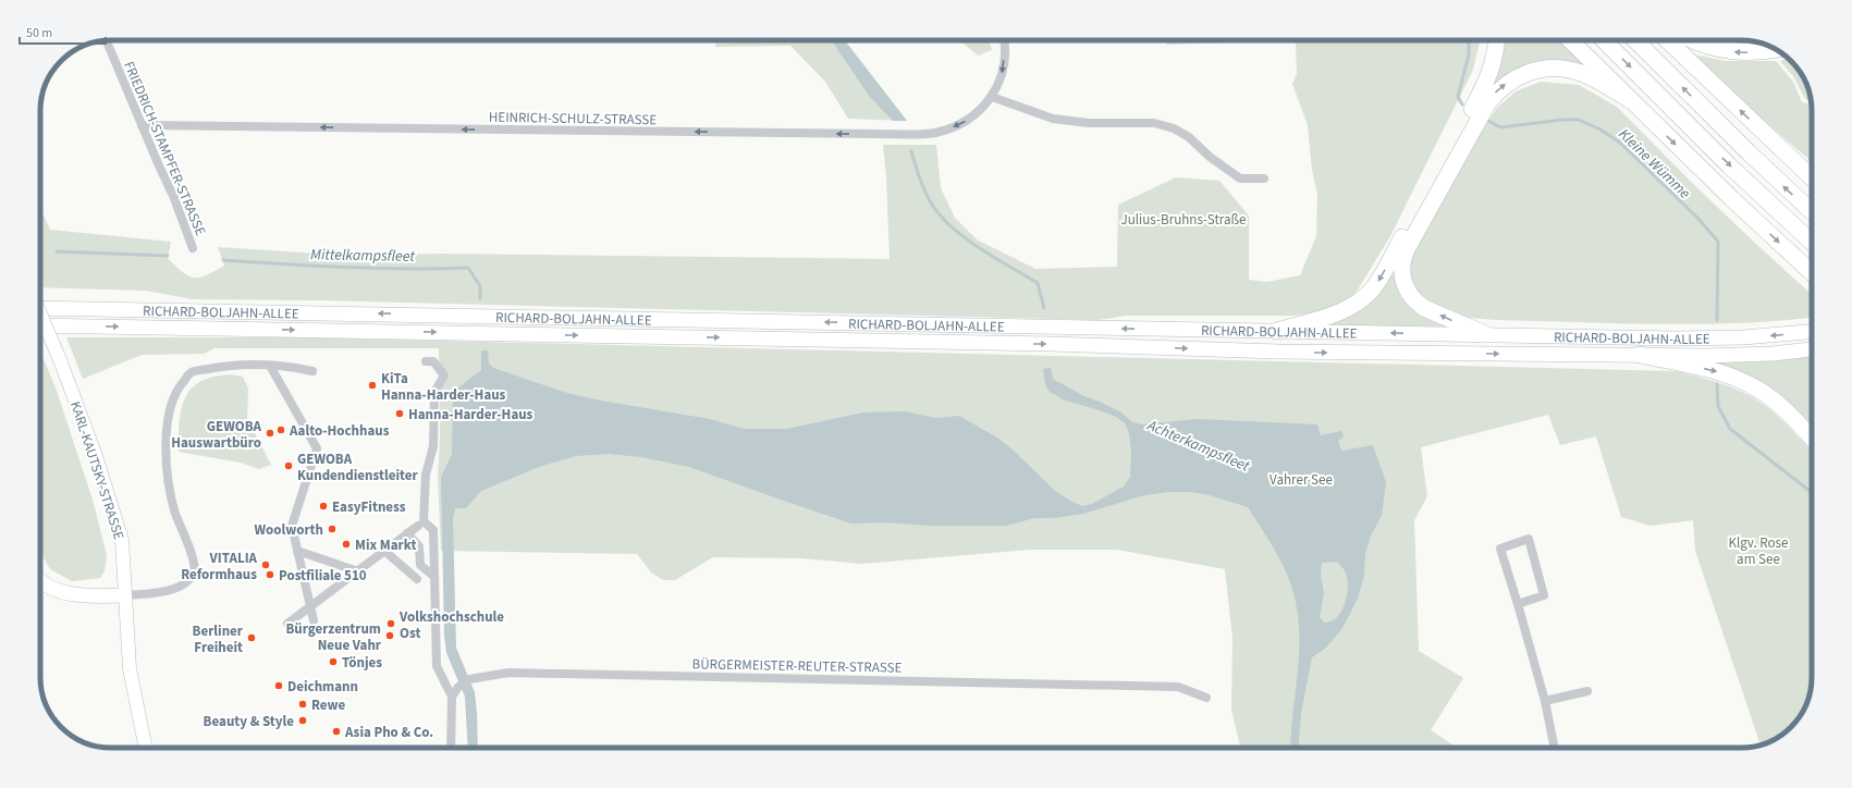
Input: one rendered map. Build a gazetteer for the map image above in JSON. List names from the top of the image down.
{
  "streets": {
    "main road": ["RICHARD-BOLJAHN-ALLEE"],
    "street": [
      "HEINRICH-SCHULZ-STRASSE",
      "FRIEDRICH-STAMPFER-STRASSE",
      "KARL-KAUTSKY-STRASSE",
      "BÜRGERMEISTER-REUTER-STRASSE"
    ]
  },
  "crossings": [
    ["HEINRICH-SCHULZ-STRASSE", "FRIEDRICH-STAMPFER-STRASSE"]
  ],
  "one_way": ["HEINRICH-SCHULZ-STRASSE"],
  "water": ["Kleine Wümme", "Mittelkampsfleet", "Achterkampsfleet"],
  "parks": ["Julius-Bruhns-Straße", "Vahrer See", "Klgv. Rose am See"],
  "places": [
    "KiTa Hanna-Harder-Haus",
    "Hanna-Harder-Haus",
    "Aalto-Hochhaus",
    "GEWOBA Hauswartbüro",
    "GEWOBA Kundendienstleiter",
    "EasyFitness",
    "Woolworth",
    "Mix Markt",
    "VITALIA Reformhaus",
    "Postfiliale 510",
    "Volkshochschule Ost",
    "Bürgerzentrum Neue Vahr",
    "Berliner Freiheit",
    "Tönjes",
    "Deichmann",
    "Rewe",
    "Beauty & Style",
    "Asia Pho & Co."
  ],
  "scale_bar": "50 m"
}
